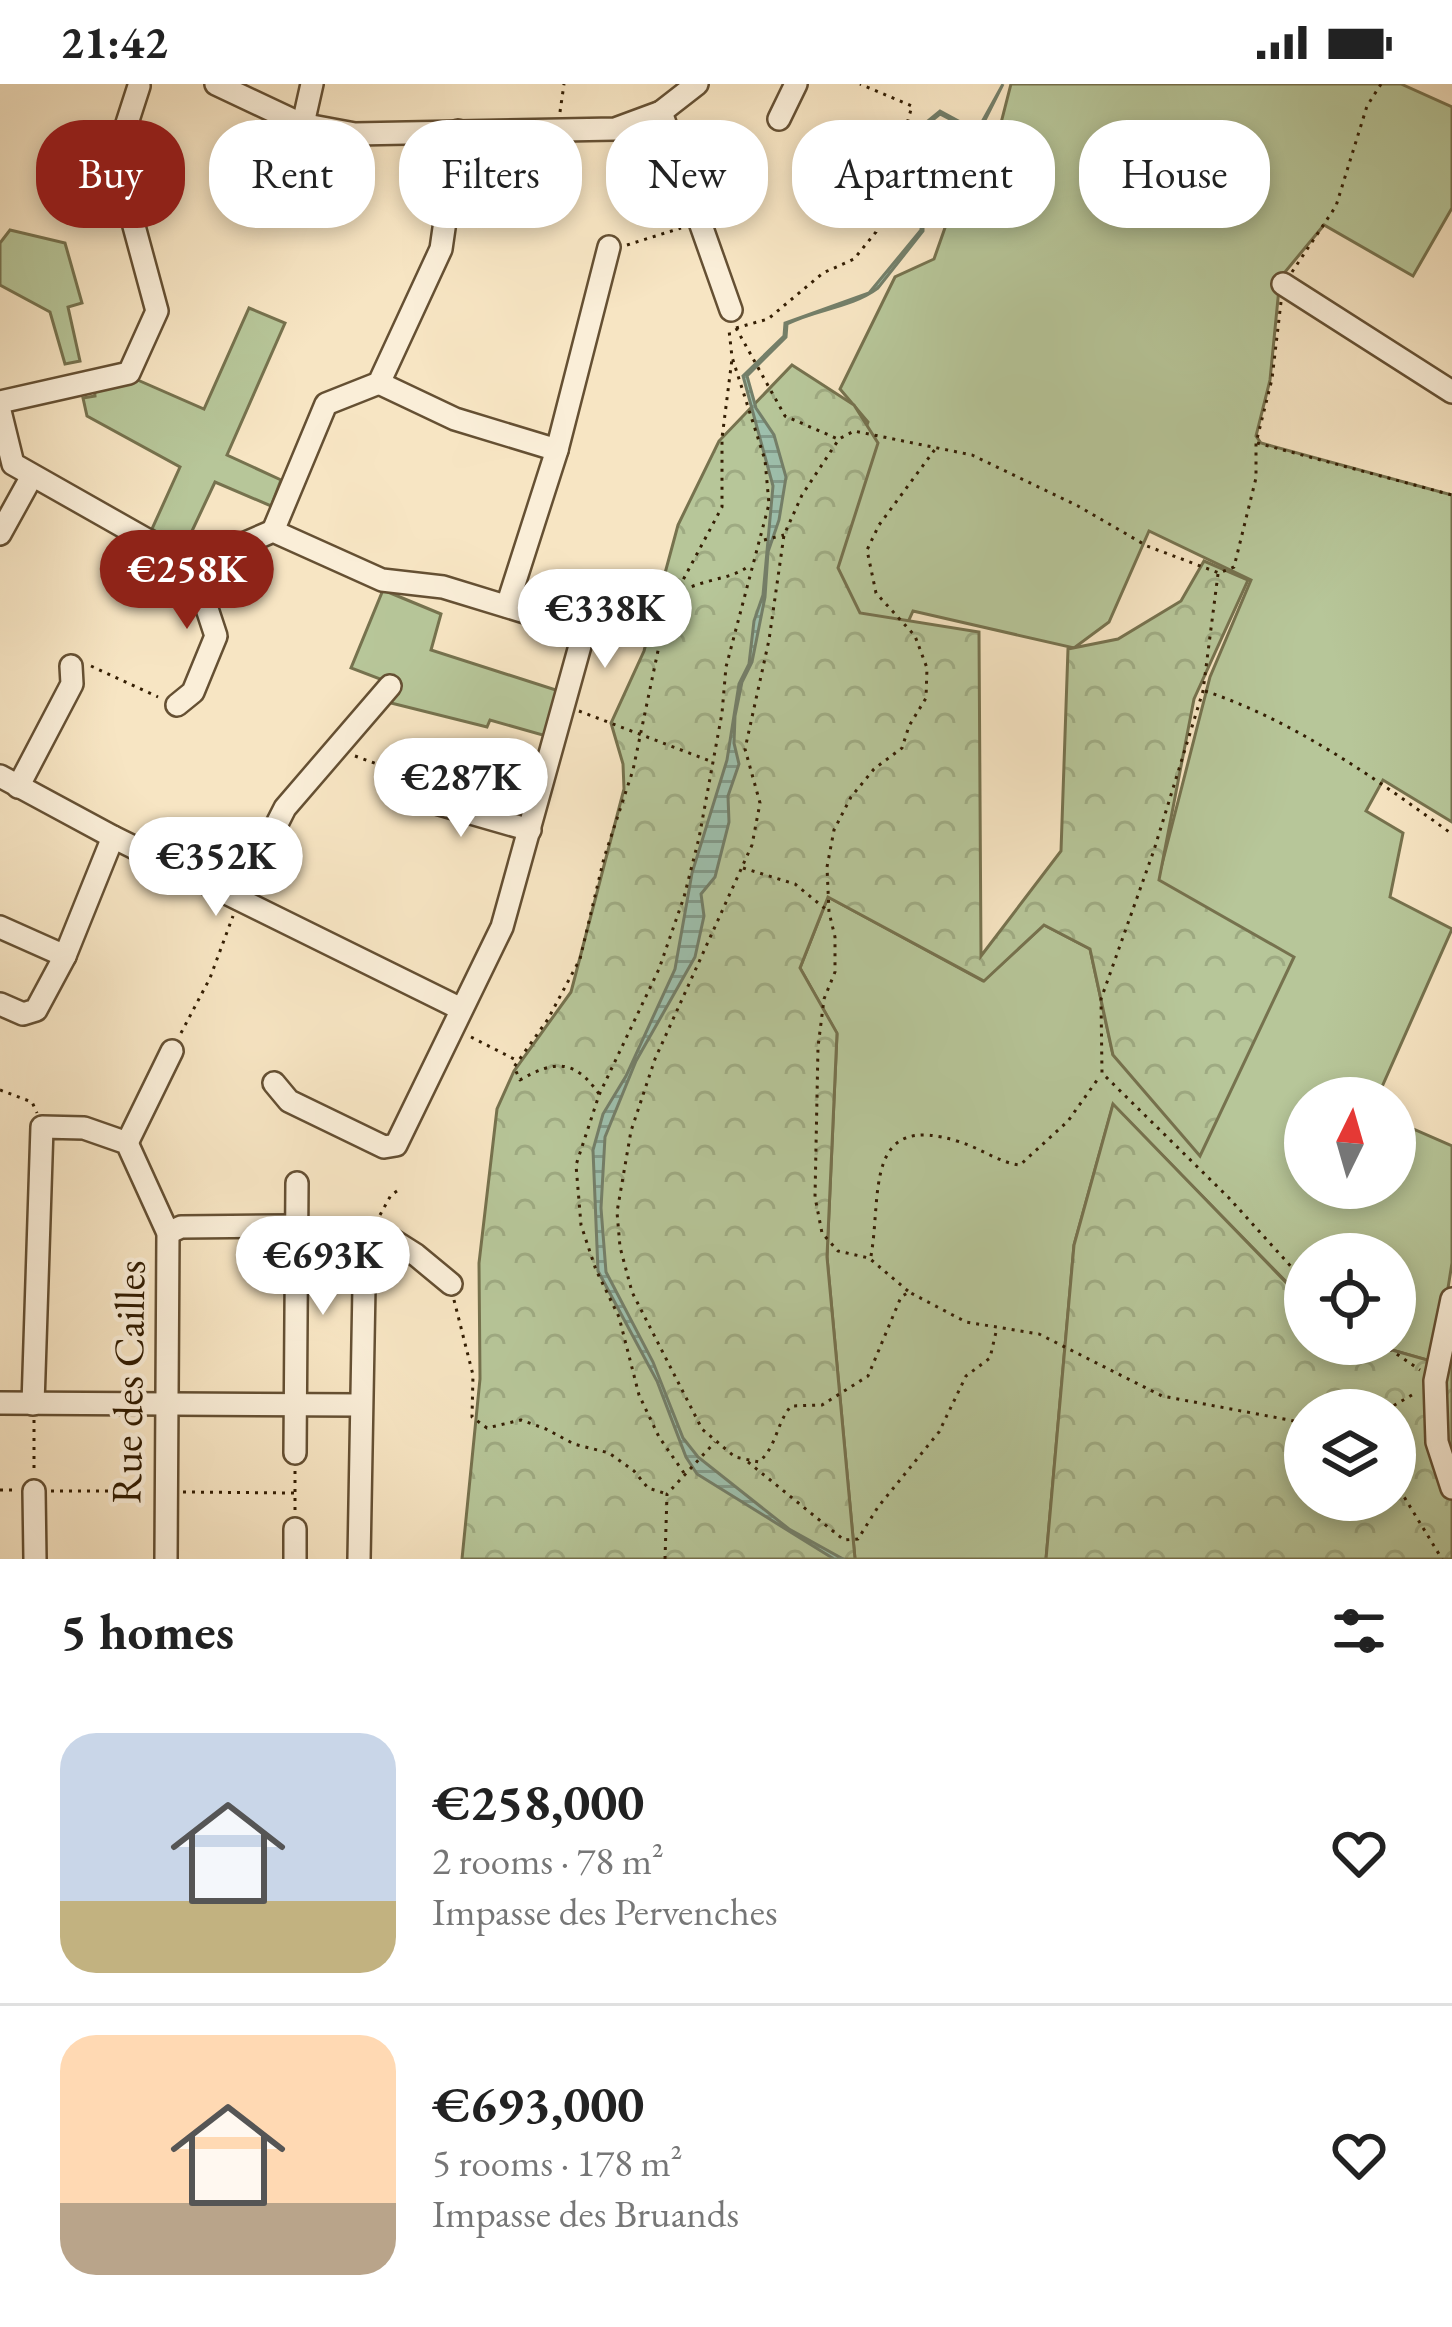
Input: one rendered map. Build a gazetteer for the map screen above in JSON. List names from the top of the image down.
{
  "streets": {
    "street": ["Rue des Cailles"]
  },
  "north": "top",
  "page": {
    "status": "21:42",
    "chip": [
      "Buy",
      "Rent",
      "Filters",
      "New",
      "Apartment",
      "House"
    ],
    "price": [
      "€258K",
      "€338K",
      "€287K",
      "€352K",
      "€693K"
    ],
    "heading": "5 homes",
    "list": [
      {
        "name": "€258,000",
        "note": "2 rooms · 78 m² · Impasse des Pervenches"
      },
      {
        "name": "€693,000",
        "note": "5 rooms · 178 m² · Impasse des Bruands"
      }
    ]
  }
}
